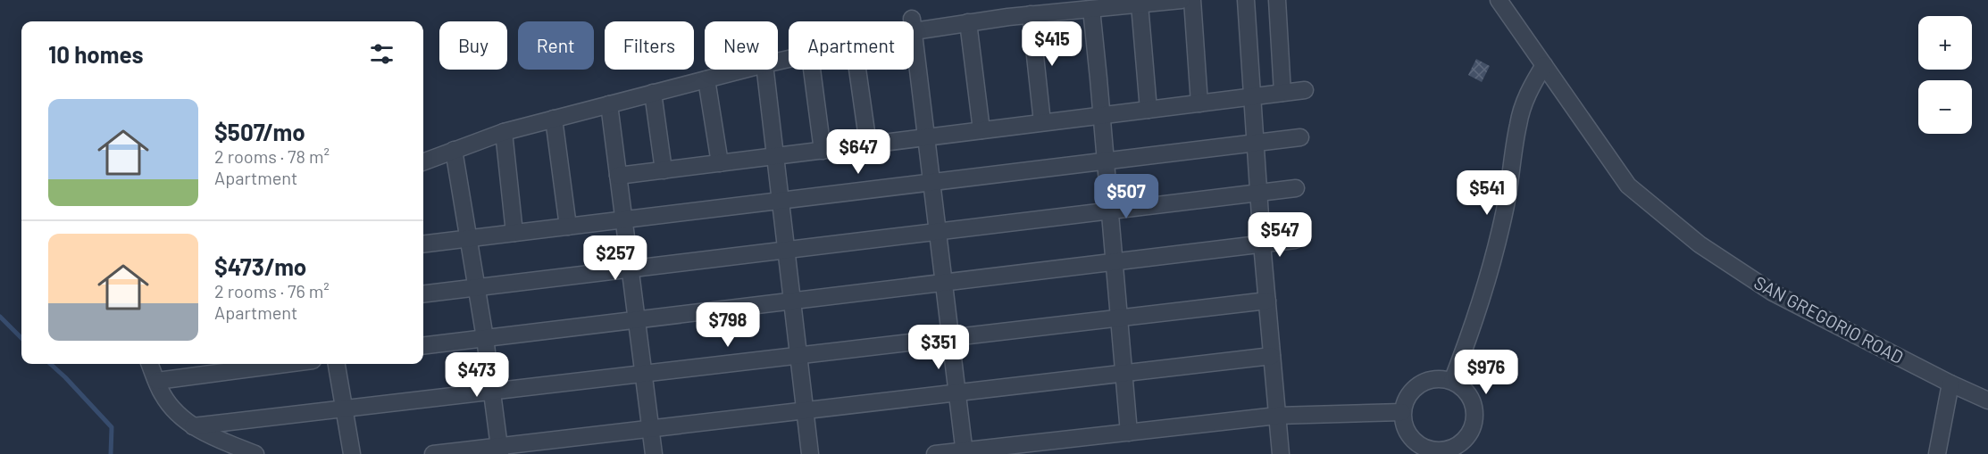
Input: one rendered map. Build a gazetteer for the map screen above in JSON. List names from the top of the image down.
{
  "streets": {
    "street": ["SAN GREGORIO ROAD"]
  },
  "page": {
    "map_buttons": ["+", "−"],
    "price": [
      "$415",
      "$647",
      "$541",
      "$507",
      "$547",
      "$257",
      "$798",
      "$351",
      "$976",
      "$473"
    ],
    "chip": [
      "Buy",
      "Rent",
      "Filters",
      "New",
      "Apartment"
    ],
    "heading": "10 homes",
    "list": [
      {
        "name": "$507/mo",
        "note": "2 rooms · 78 m² · Apartment"
      },
      {
        "name": "$473/mo",
        "note": "2 rooms · 76 m² · Apartment"
      }
    ]
  }
}
